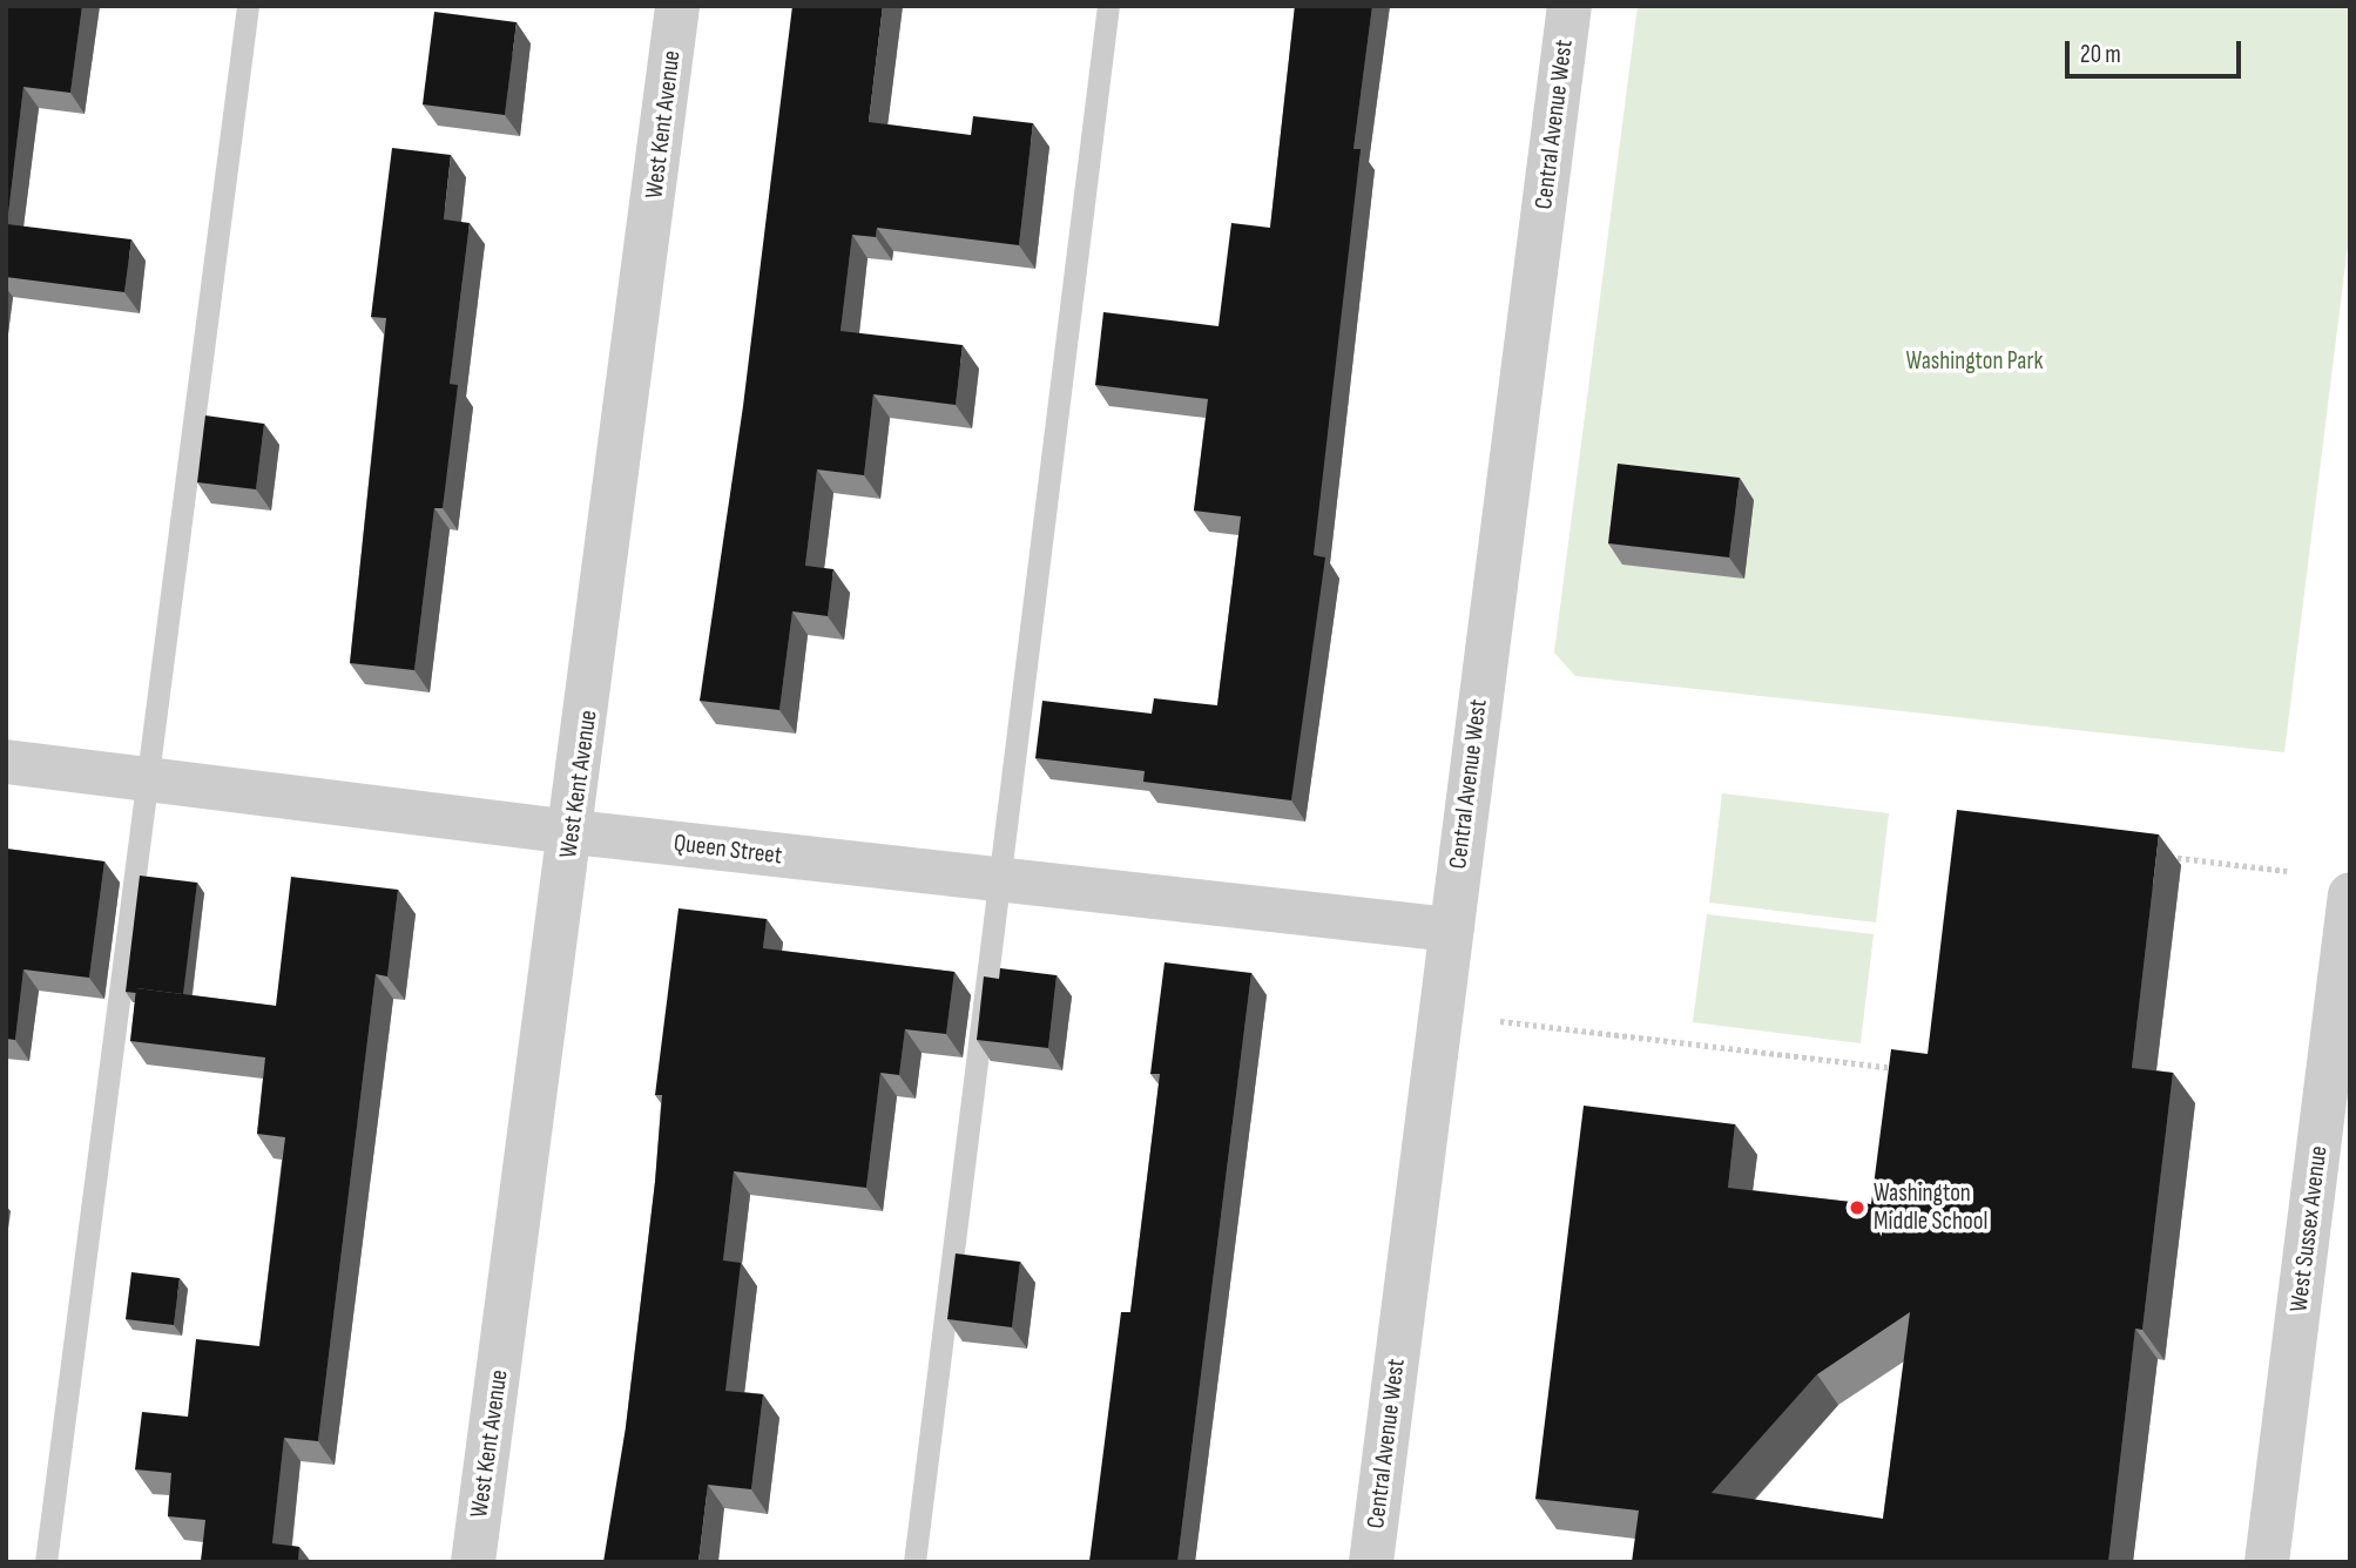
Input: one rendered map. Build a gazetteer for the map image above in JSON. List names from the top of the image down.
{
  "streets": {
    "street": [
      "West Kent Avenue",
      "Central Avenue West",
      "Queen Street",
      "West Sussex Avenue"
    ]
  },
  "crossings": [
    ["West Kent Avenue", "Queen Street"],
    ["Central Avenue West", "Queen Street"]
  ],
  "parks": ["Washington Park"],
  "places": ["Washington Middle School"],
  "scale_bar": "20 m"
}
